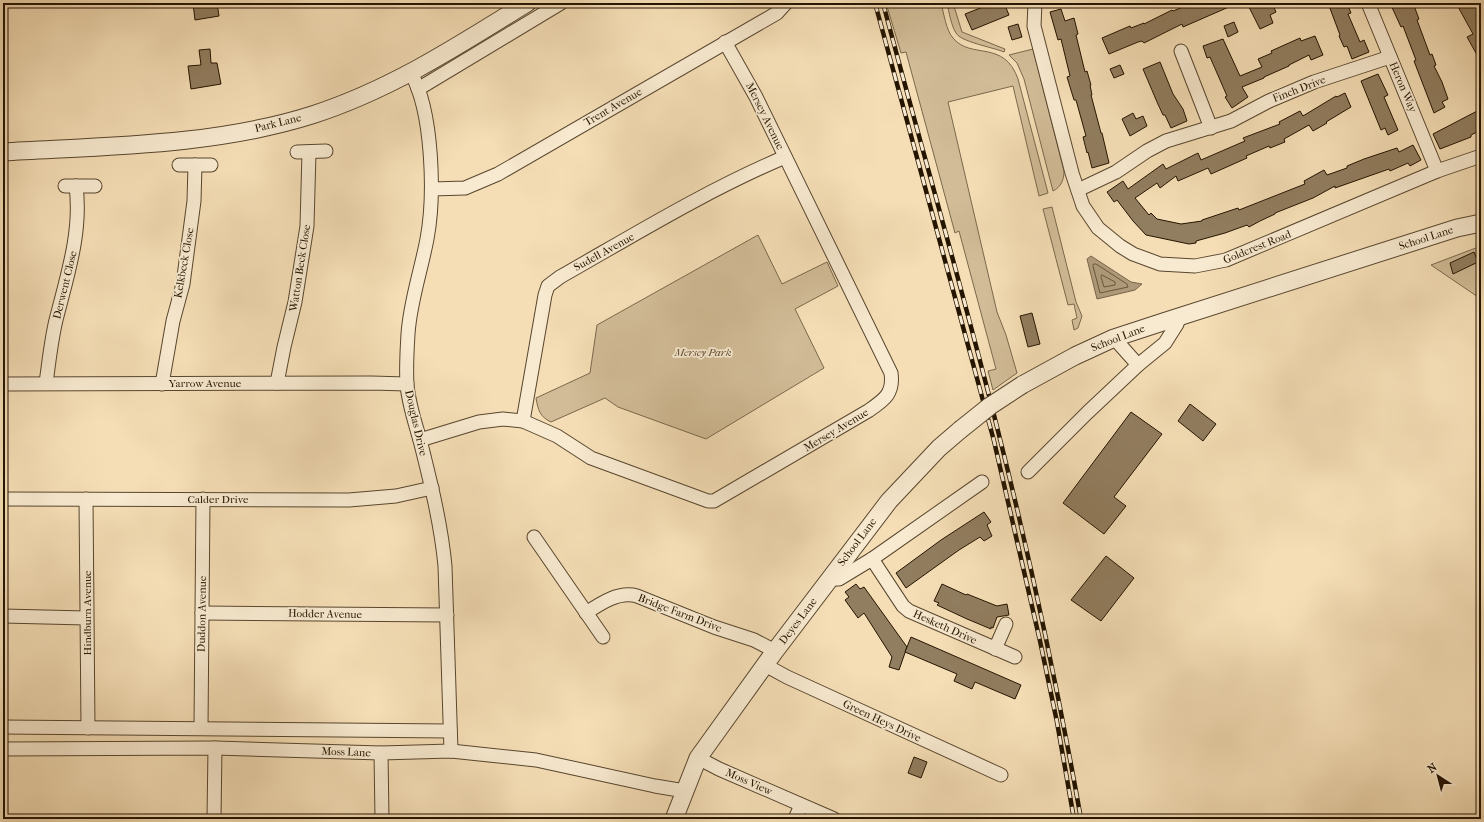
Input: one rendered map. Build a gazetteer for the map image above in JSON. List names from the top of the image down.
{
  "streets": {
    "street": [
      "Heron Way",
      "Finch Drive",
      "Trent Avenue",
      "Mersey Avenue",
      "Park Lane",
      "School Lane",
      "Goldcrest Road",
      "Sudell Avenue",
      "Kelkbeck Close",
      "Watton Beck Close",
      "Derwent Close",
      "Yarrow Avenue",
      "Douglas Drive",
      "Calder Drive",
      "Hindburn Avenue",
      "Bridge Farm Drive",
      "Duddon Avenue",
      "Hodder Avenue",
      "Deyes Lane",
      "Hesketh Drive",
      "Green Heys Drive",
      "Moss Lane",
      "Moss View"
    ]
  },
  "crossings": [
    ["Heron Way", "Finch Drive"],
    ["Heron Way", "Goldcrest Road"],
    ["Finch Drive", "Goldcrest Road"],
    ["Trent Avenue", "Mersey Avenue"],
    ["Trent Avenue", "Douglas Drive"],
    ["Mersey Avenue", "Sudell Avenue"],
    ["Mersey Avenue", "Douglas Drive"],
    ["Park Lane", "Douglas Drive"],
    ["School Lane", "Deyes Lane"],
    ["Kelkbeck Close", "Yarrow Avenue"],
    ["Watton Beck Close", "Yarrow Avenue"],
    ["Derwent Close", "Yarrow Avenue"],
    ["Yarrow Avenue", "Douglas Drive"],
    ["Douglas Drive", "Calder Drive"],
    ["Douglas Drive", "Hodder Avenue"],
    ["Douglas Drive", "Moss Lane"],
    ["Calder Drive", "Hindburn Avenue"],
    ["Calder Drive", "Duddon Avenue"],
    ["Bridge Farm Drive", "Deyes Lane"],
    ["Duddon Avenue", "Hodder Avenue"],
    ["Deyes Lane", "Green Heys Drive"],
    ["Deyes Lane", "Moss Lane"],
    ["Deyes Lane", "Moss View"]
  ],
  "parks": ["Mersey Park"],
  "north": "top left"
}
